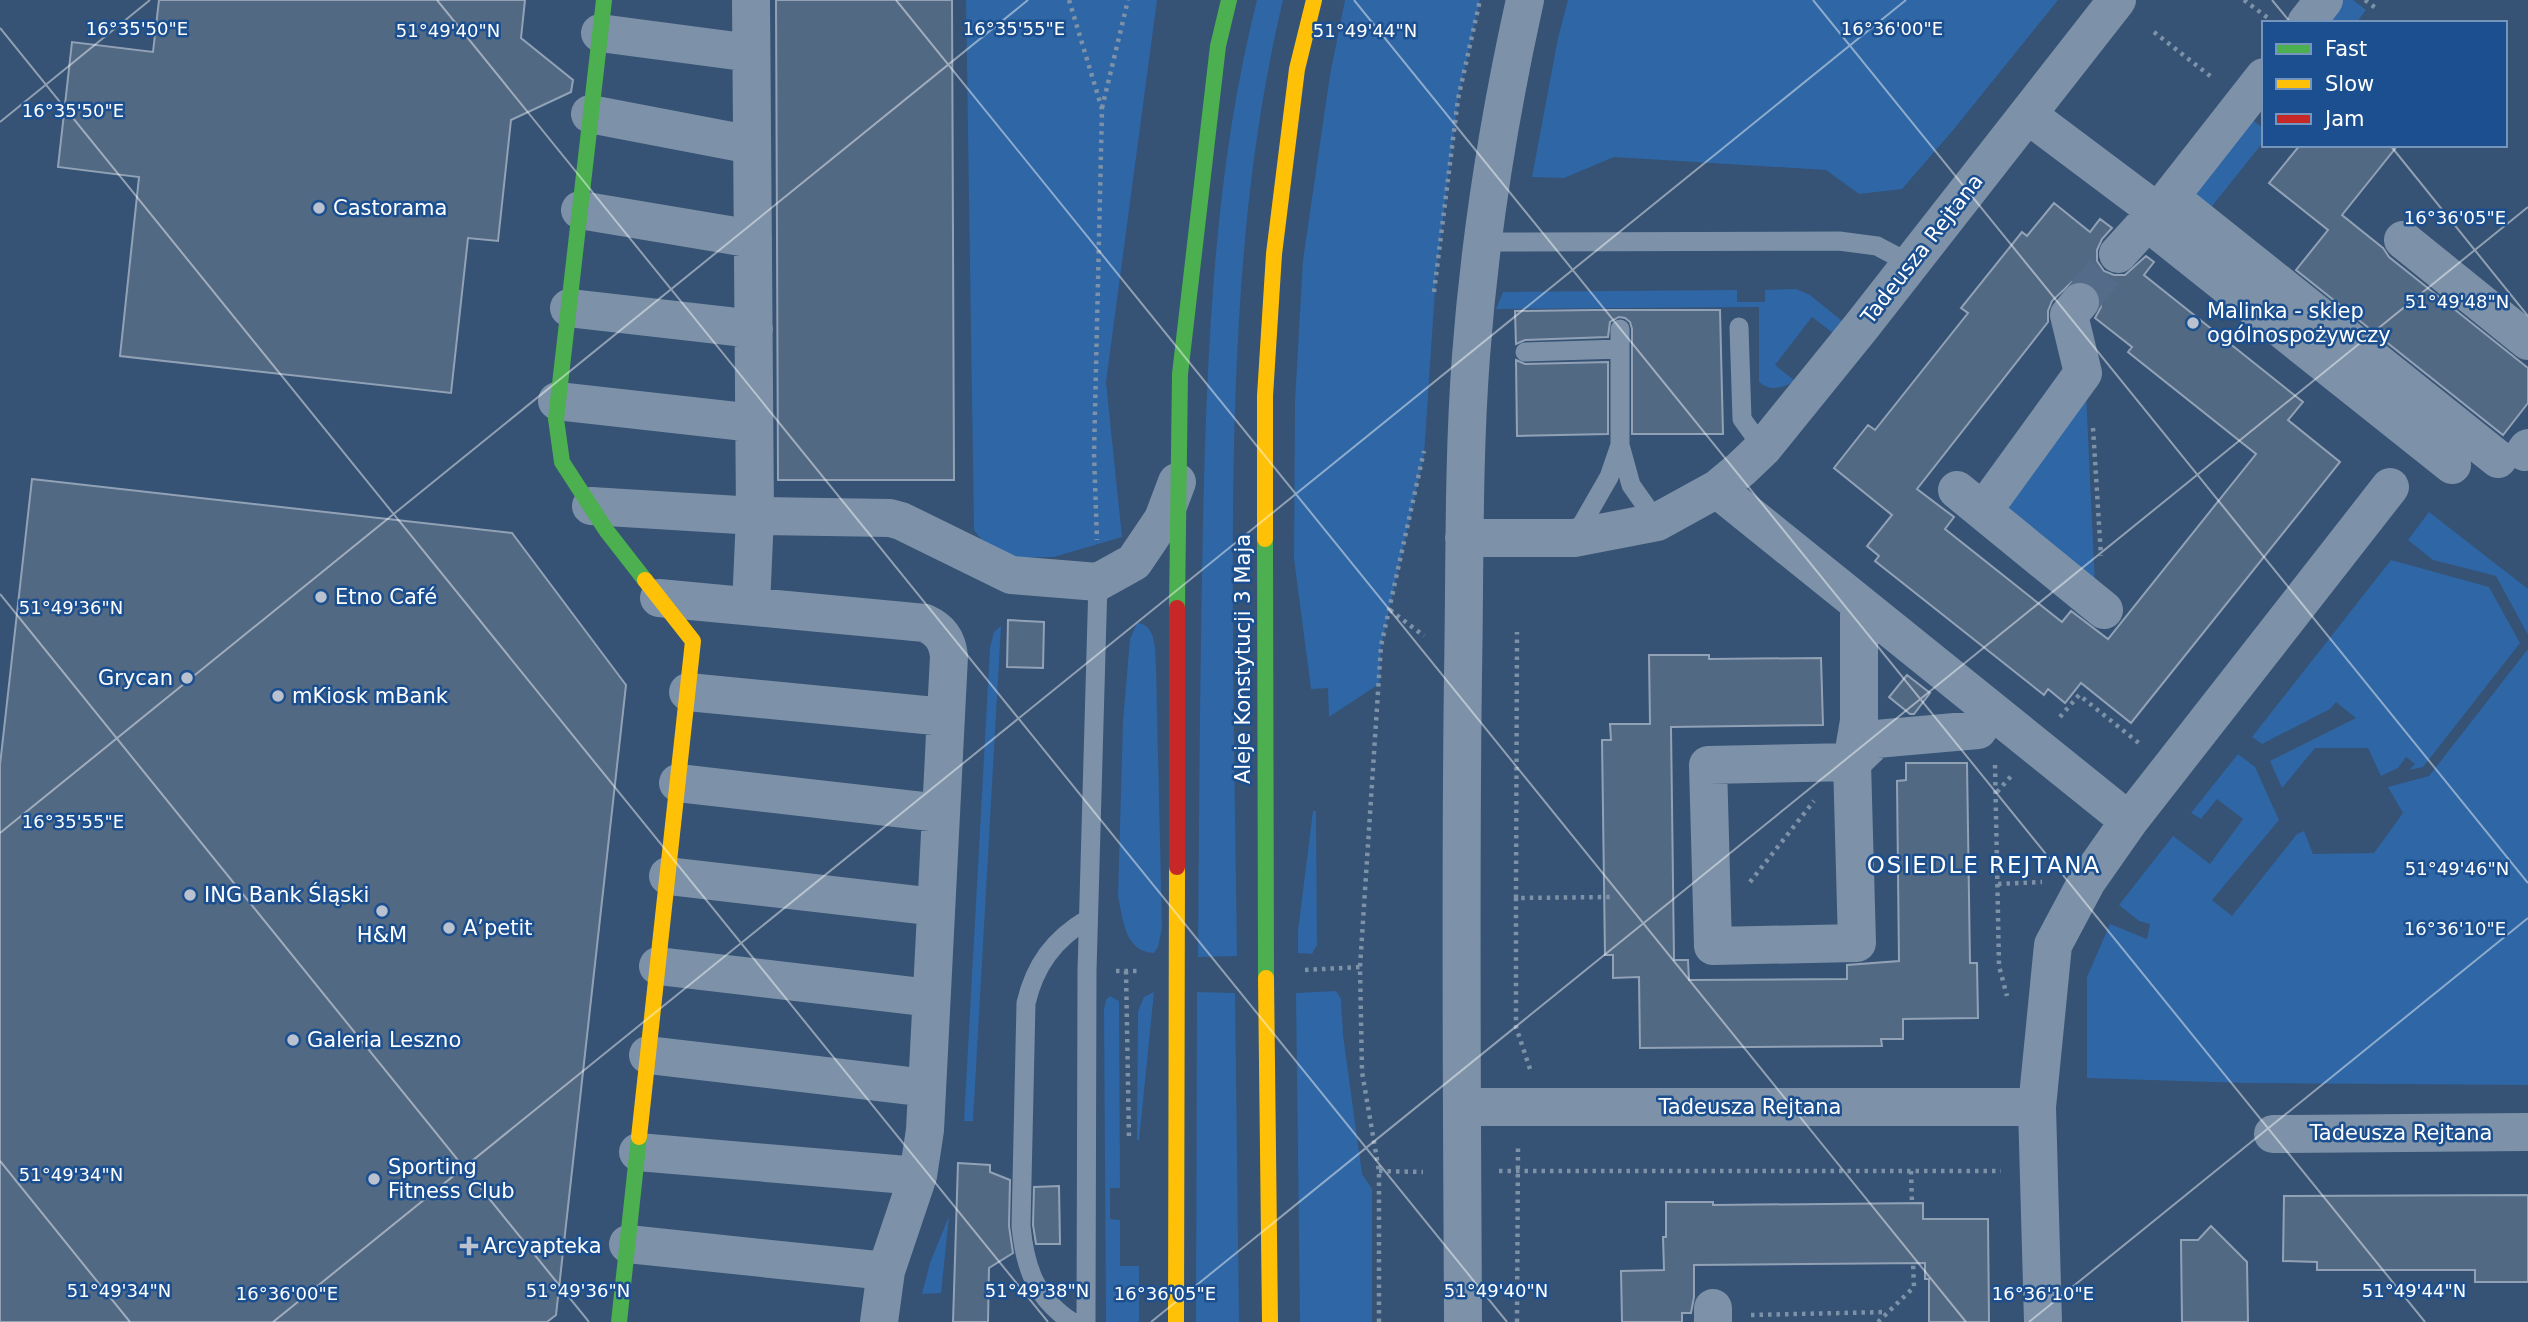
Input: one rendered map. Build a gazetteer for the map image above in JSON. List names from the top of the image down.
{
  "streets": {
    "main road": ["Aleje Konstytucji 3 Maja"],
    "street": ["Tadeusza Rejtana"]
  },
  "districts": ["OSIEDLE REJTANA"],
  "places": {
    "other": [
      "Castorama",
      "Malinka - sklep ogólnospożywczy",
      "Etno Café",
      "Grycan",
      "mKiosk mBank",
      "ING Bank Śląski",
      "H&M",
      "A’petit",
      "Galeria Leszno",
      "Sporting Fitness Club"
    ],
    "health": ["Arcyapteka"]
  },
  "legend": ["Fast", "Slow", "Jam"],
  "coordinates": [
    "16°35'50\"E",
    "16°35'55\"E",
    "16°36'00\"E",
    "51°49'40\"N",
    "51°49'44\"N",
    "16°36'05\"E",
    "51°49'48\"N",
    "51°49'36\"N",
    "51°49'46\"N",
    "16°36'10\"E",
    "51°49'34\"N",
    "51°49'38\"N"
  ]
}
